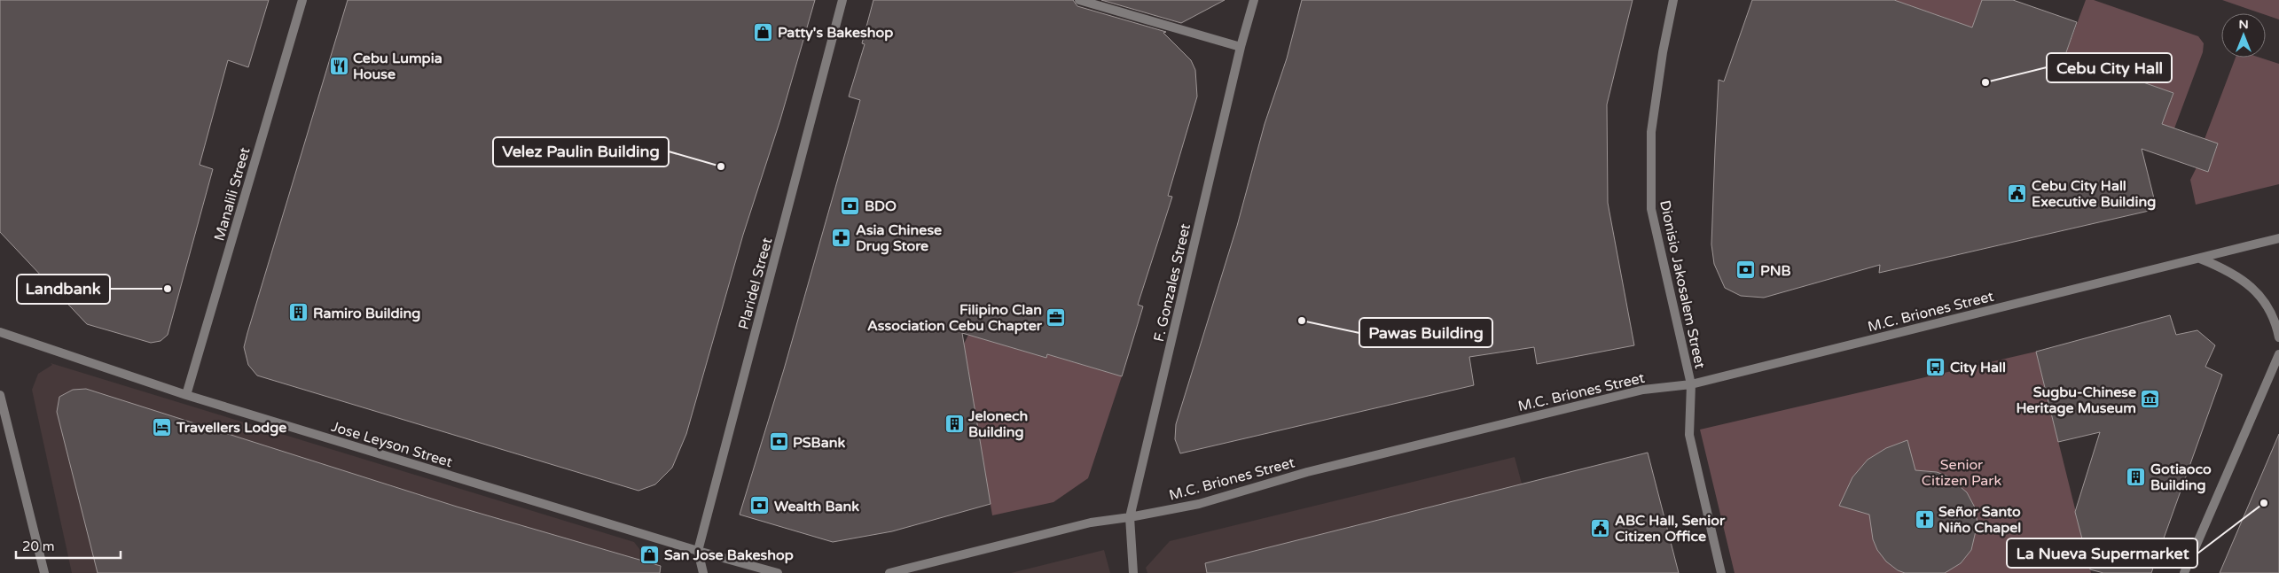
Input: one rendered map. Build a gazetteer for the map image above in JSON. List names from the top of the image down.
{
  "streets": {
    "street": [
      "Manalili Street",
      "F. Gonzales Street",
      "Plaridel Street",
      "Dionisio Jakosalem Street",
      "M.C. Briones Street",
      "Jose Leyson Street"
    ]
  },
  "crossings": [
    ["Manalili Street", "Jose Leyson Street"],
    ["F. Gonzales Street", "M.C. Briones Street"],
    ["Plaridel Street", "Jose Leyson Street"],
    ["Dionisio Jakosalem Street", "M.C. Briones Street"]
  ],
  "parks": ["Senior Citizen Park"],
  "places": {
    "shop": ["Patty's Bakeshop", "San Jose Bakeshop"],
    "restaurant": ["Cebu Lumpia House"],
    "other": [
      "Cebu City Hall",
      "Velez Paulin Building",
      "Landbank",
      "Pawas Building",
      "La Nueva Supermarket"
    ],
    "public building": ["Cebu City Hall Executive Building", "ABC Hall, Senior Citizen Office"],
    "bank": [
      "BDO",
      "PNB",
      "PSBank",
      "Wealth Bank"
    ],
    "pharmacy": ["Asia Chinese Drug Store"],
    "building": ["Ramiro Building", "Jelonech Building", "Gotiaoco Building"],
    "office": ["Filipino Clan Association Cebu Chapter"],
    "bus stop": ["City Hall"],
    "museum": ["Sugbu-Chinese Heritage Museum"],
    "hotel": ["Travellers Lodge"],
    "church": ["Señor Santo Niño Chapel"]
  },
  "scale_bar": "20 m",
  "north": "top"
}
